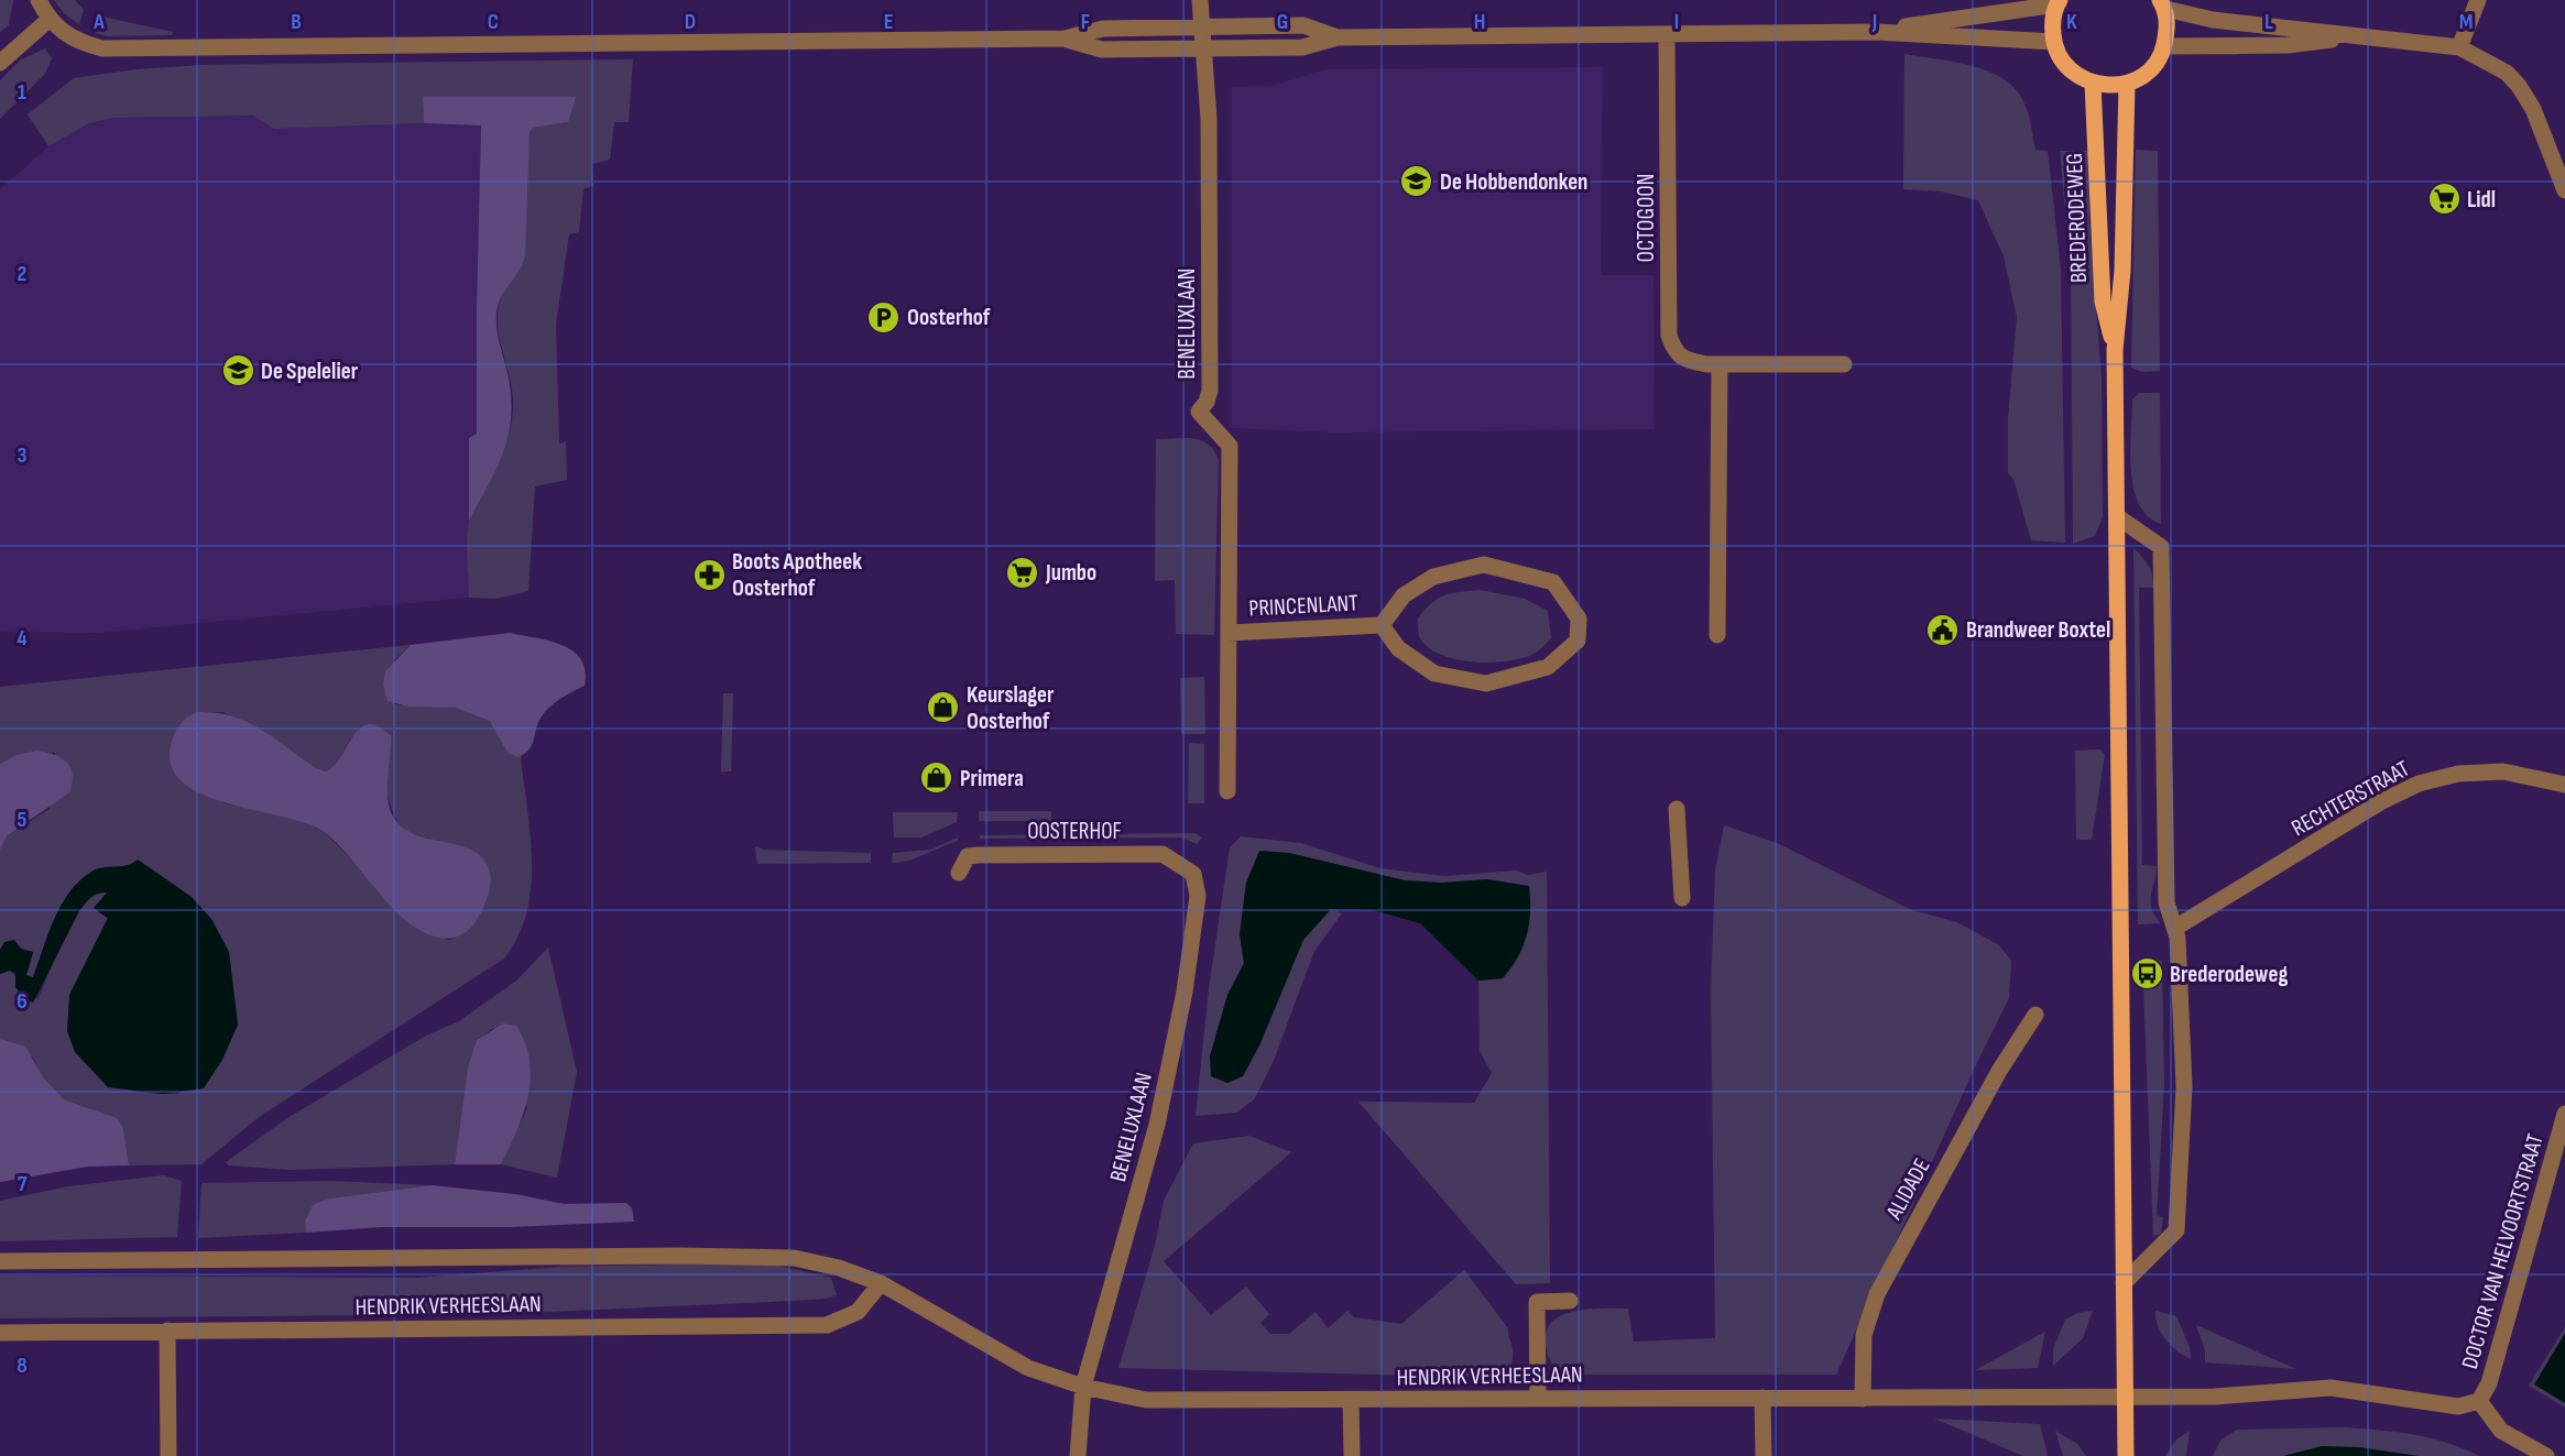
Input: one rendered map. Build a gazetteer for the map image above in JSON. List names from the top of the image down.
{
  "streets": {
    "main road": ["BREDERODEWEG"],
    "street": [
      "OCTOGOON",
      "BENELUXLAAN",
      "PRINCENLANT",
      "RECHTERSTRAAT",
      "OOSTERHOF",
      "ALIDADE",
      "DOCTOR VAN HELVOORTSTRAAT",
      "HENDRIK VERHEESLAAN"
    ]
  },
  "crossings": [
    ["BREDERODEWEG", "DOCTOR VAN HELVOORTSTRAAT"],
    ["BREDERODEWEG", "HENDRIK VERHEESLAAN"],
    ["BENELUXLAAN", "PRINCENLANT"],
    ["BENELUXLAAN", "OOSTERHOF"],
    ["BENELUXLAAN", "HENDRIK VERHEESLAAN"],
    ["ALIDADE", "HENDRIK VERHEESLAAN"],
    ["DOCTOR VAN HELVOORTSTRAAT", "HENDRIK VERHEESLAAN"]
  ],
  "places": {
    "school or university": ["De Hobbendonken", "De Spelelier"],
    "supermarket": ["Lidl", "Jumbo"],
    "parking": ["Oosterhof"],
    "pharmacy": ["Boots Apotheek Oosterhof"],
    "public building": ["Brandweer Boxtel"],
    "shop": ["Keurslager Oosterhof", "Primera"],
    "bus stop": ["Brederodeweg"]
  },
  "grid": {
    "columns": [
      "A",
      "B",
      "C",
      "D",
      "E",
      "F",
      "G",
      "H",
      "I",
      "J",
      "K",
      "L",
      "M"
    ],
    "rows": [
      "1",
      "2",
      "3",
      "4",
      "5",
      "6",
      "7",
      "8"
    ]
  }
}
